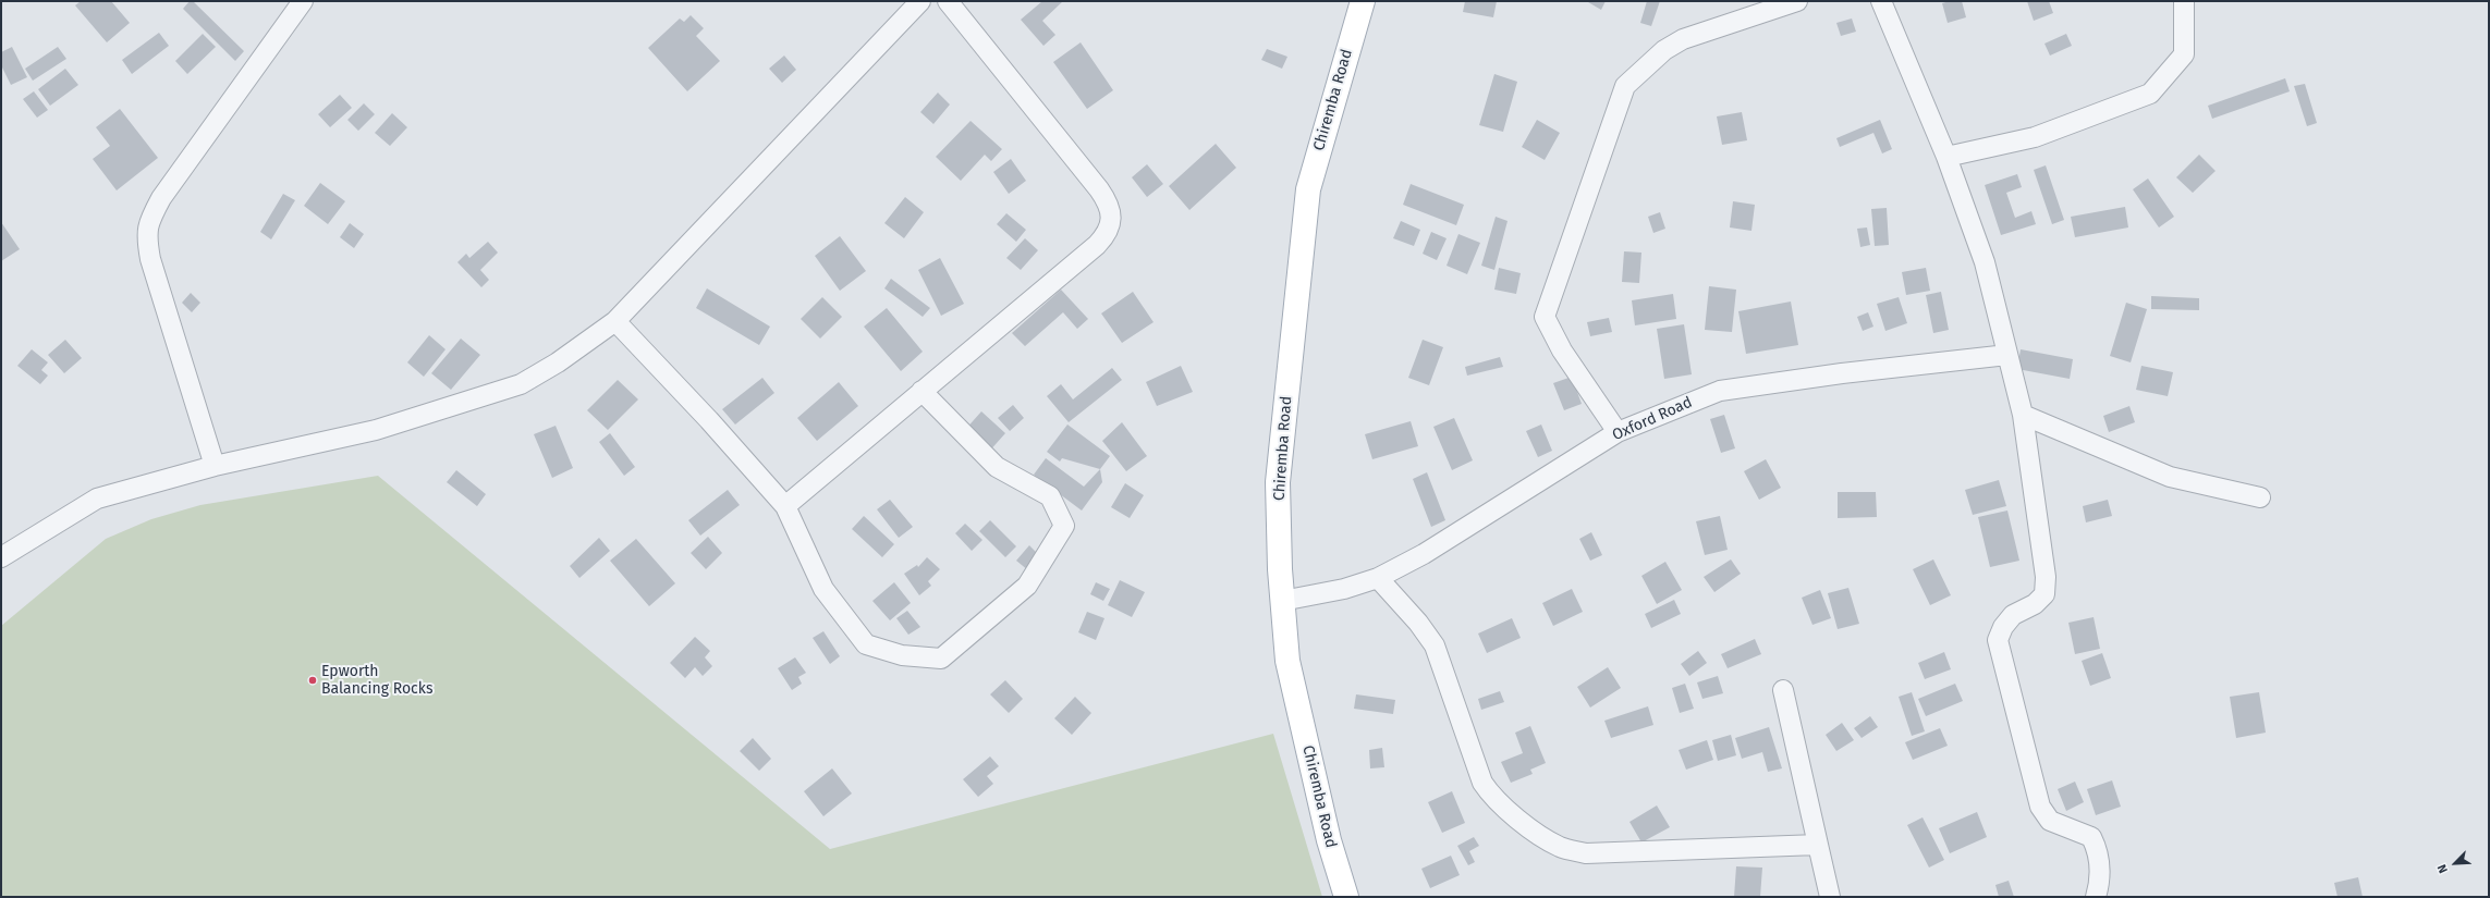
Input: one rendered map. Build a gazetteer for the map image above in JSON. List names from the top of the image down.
{
  "streets": {
    "main road": ["Chiremba Road"],
    "street": ["Oxford Road"]
  },
  "crossings": [
    ["Chiremba Road", "Oxford Road"]
  ],
  "places": ["Epworth Balancing Rocks"],
  "north": "bottom left"
}
